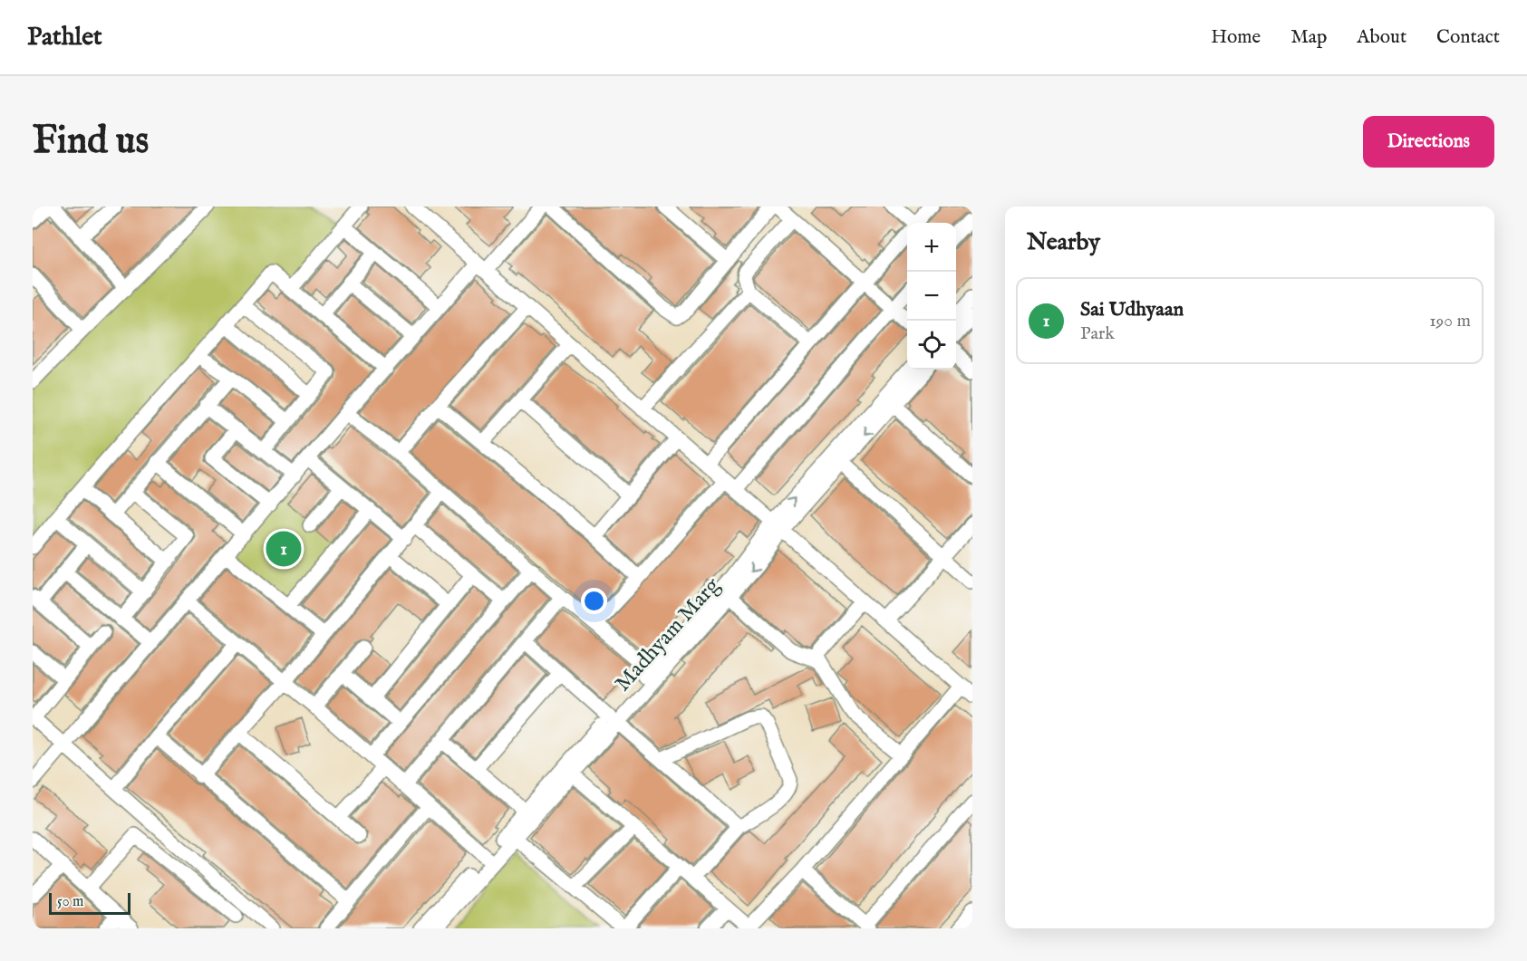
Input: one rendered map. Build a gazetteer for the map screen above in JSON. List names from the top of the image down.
{
  "streets": {
    "street": ["Madhyam Marg"]
  },
  "scale_bar": "50 m",
  "page": {
    "header": "Pathlet",
    "nav": [
      "Home",
      "Map",
      "About",
      "Contact"
    ],
    "buttons": "Directions",
    "title": "Find us",
    "heading": "Nearby",
    "map_buttons": ["+", "−"],
    "list": [
      {
        "mark": "1",
        "name": "Sai Udhyaan",
        "note": "Park",
        "value": "190 m"
      }
    ],
    "pins": "1",
    "scale": "50 m"
  }
}
